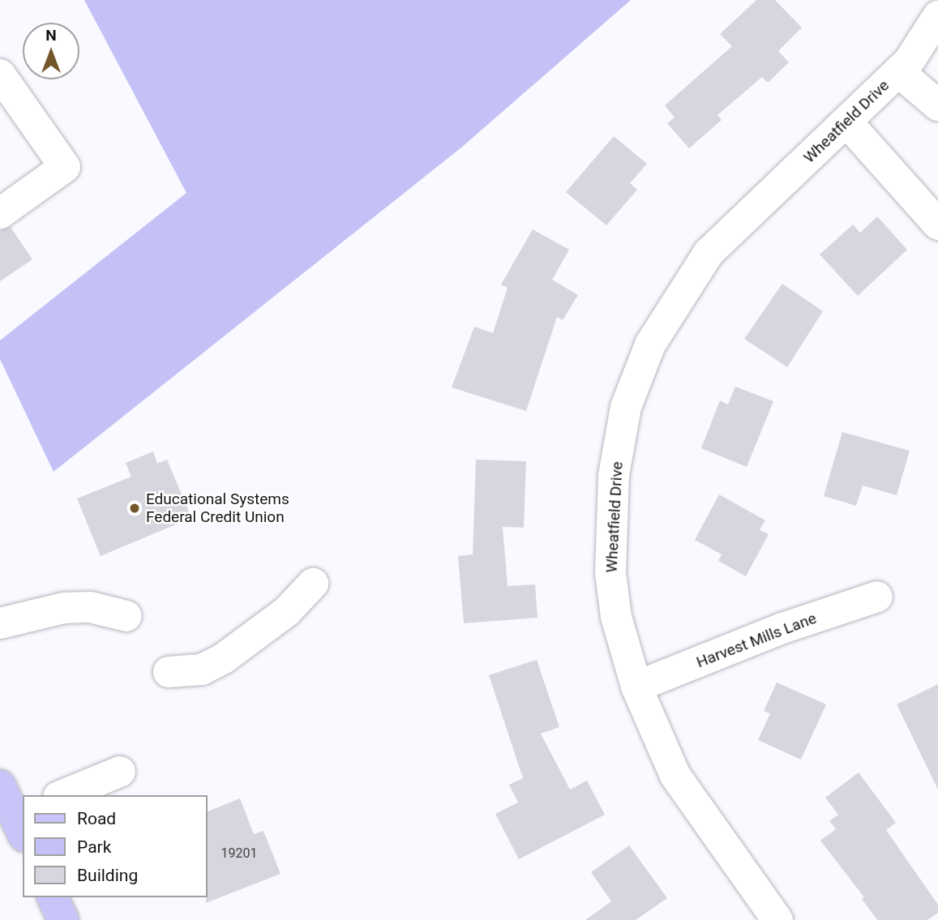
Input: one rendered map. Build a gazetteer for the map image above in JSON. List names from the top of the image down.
{
  "streets": {
    "street": ["Wheatfield Drive", "Harvest Mills Lane"]
  },
  "crossings": [
    ["Wheatfield Drive", "Harvest Mills Lane"]
  ],
  "places": ["Educational Systems Federal Credit Union"],
  "house_numbers": ["19201"],
  "legend": ["Road", "Park", "Building"],
  "north": "top"
}
